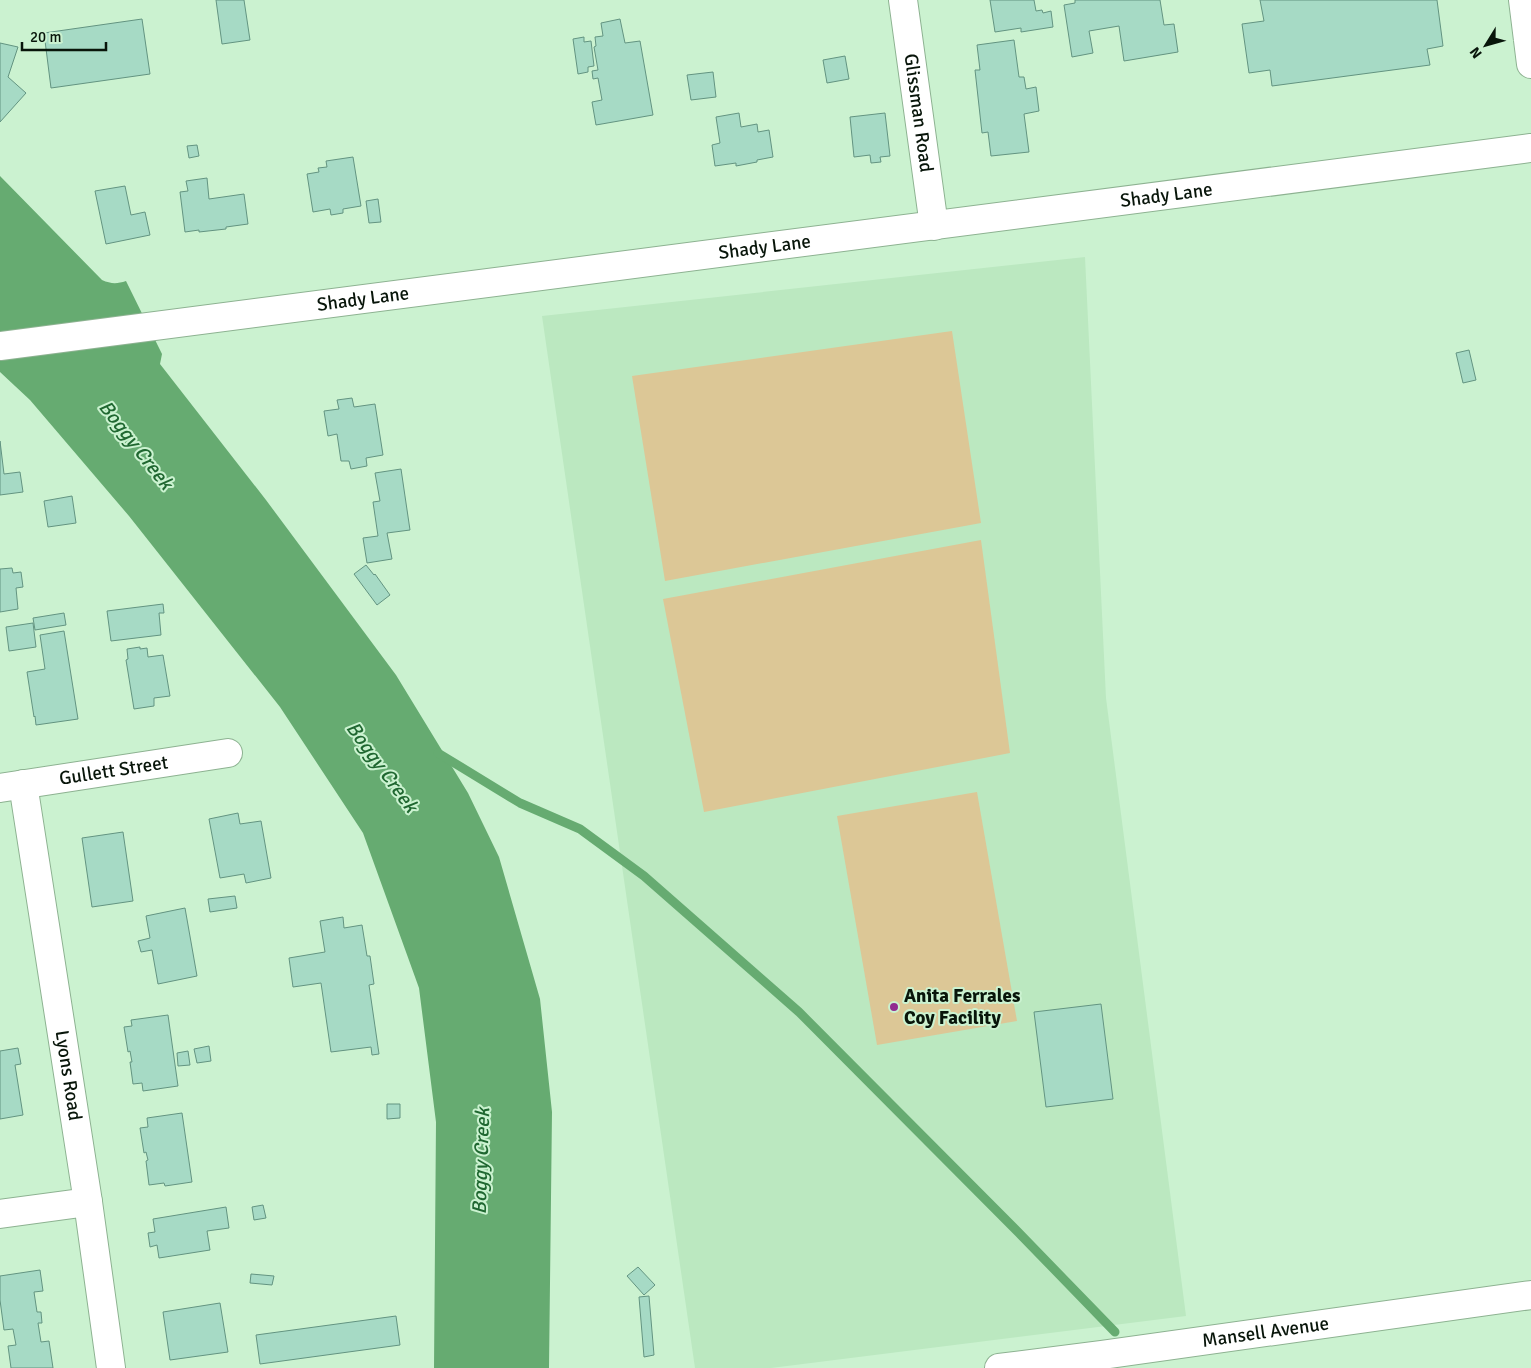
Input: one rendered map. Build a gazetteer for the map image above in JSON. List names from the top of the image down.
{
  "streets": {
    "street": [
      "Glissman Road",
      "Shady Lane",
      "Gullett Street",
      "Lyons Road",
      "Mansell Avenue"
    ]
  },
  "crossings": [
    ["Glissman Road", "Shady Lane"],
    ["Gullett Street", "Lyons Road"]
  ],
  "water": ["Boggy Creek"],
  "places": ["Anita Ferrales Coy Facility"],
  "scale_bar": "20 m",
  "north": "bottom left"
}
